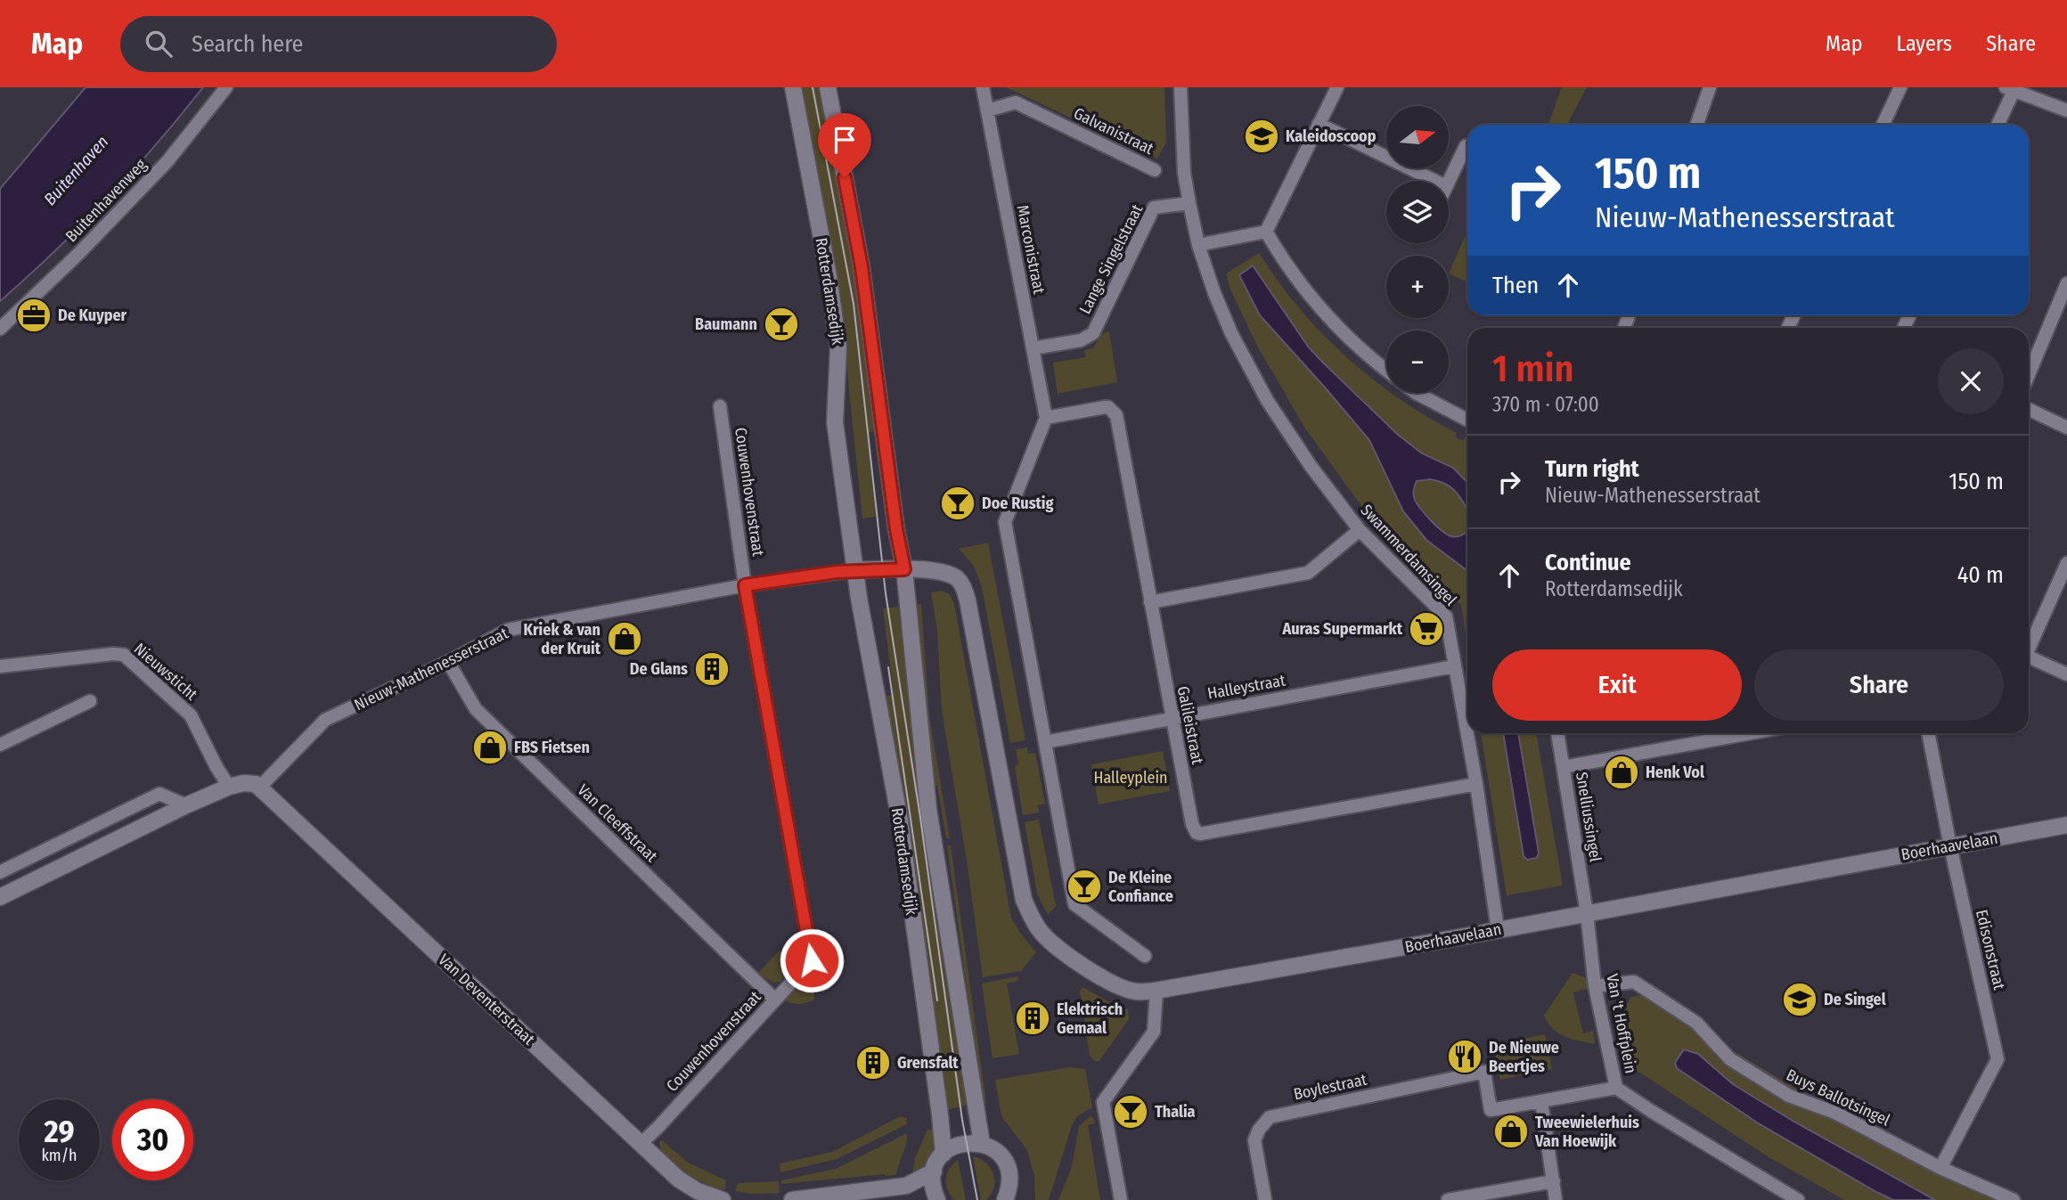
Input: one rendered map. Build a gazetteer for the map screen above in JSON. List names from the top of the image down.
{
  "streets": {
    "street": [
      "Galvanistraat",
      "Buitenhavenweg",
      "Marconistraat",
      "Lange Singelstraat",
      "Rotterdamsedijk",
      "Couwenhovenstraat",
      "Swammerdamsingel",
      "Nieuw-Mathenesserstraat",
      "Nieuwsticht",
      "Halleystraat",
      "Galileistraat",
      "Snelliussingel",
      "Van Cleeffstraat",
      "Boerhaavelaan",
      "Edisonstraat",
      "Van Deventerstraat",
      "Van 't Hoffplein",
      "Boylestraat",
      "Buys Ballotsingel"
    ]
  },
  "crossings": [
    ["Galvanistraat", "Marconistraat"],
    ["Marconistraat", "Lange Singelstraat"],
    ["Marconistraat", "Galileistraat"],
    ["Lange Singelstraat", "Swammerdamsingel"],
    ["Rotterdamsedijk", "Nieuw-Mathenesserstraat"],
    ["Rotterdamsedijk", "Boerhaavelaan"],
    ["Couwenhovenstraat", "Nieuw-Mathenesserstraat"],
    ["Couwenhovenstraat", "Van Cleeffstraat"],
    ["Couwenhovenstraat", "Van Deventerstraat"],
    ["Swammerdamsingel", "Halleystraat"],
    ["Swammerdamsingel", "Galileistraat"],
    ["Swammerdamsingel", "Boerhaavelaan"],
    ["Nieuw-Mathenesserstraat", "Van Cleeffstraat"],
    ["Nieuw-Mathenesserstraat", "Van Deventerstraat"],
    ["Halleystraat", "Galileistraat"],
    ["Snelliussingel", "Boerhaavelaan"],
    ["Snelliussingel", "Van 't Hoffplein"],
    ["Boerhaavelaan", "Edisonstraat"],
    ["Boerhaavelaan", "Van 't Hoffplein"],
    ["Edisonstraat", "Buys Ballotsingel"],
    ["Van 't Hoffplein", "Boylestraat"],
    ["Van 't Hoffplein", "Buys Ballotsingel"]
  ],
  "water": ["Buitenhaven"],
  "parks": ["Halleyplein"],
  "places": {
    "school or university": ["Kaleidoscoop", "De Singel"],
    "office": ["De Kuyper"],
    "bar": [
      "Baumann",
      "Doe Rustig",
      "De Kleine Confiance",
      "Thalia"
    ],
    "supermarket": ["Auras Supermarkt"],
    "shop": [
      "Kriek & van der Kruit",
      "FBS Fietsen",
      "Henk Vol",
      "Tweewielerhuis Van Hoewijk"
    ],
    "building": ["De Glans", "Elektrisch Gemaal", "Grensfalt"],
    "restaurant": ["De Nieuwe Beertjes"]
  },
  "north": "right",
  "page": {
    "header": "Map",
    "search": "Search here",
    "nav": ["Map", "Layers", "Share"],
    "map_buttons": ["+", "−"],
    "turn": ["150 m", "Nieuw-Mathenesserstraat"],
    "then": "Then",
    "heading": ["1 min", "370 m · 07:00"],
    "list": [
      {
        "name": "Turn right",
        "note": "Nieuw-Mathenesserstraat",
        "value": "150 m"
      },
      {
        "name": "Continue",
        "note": "Rotterdamsedijk",
        "value": "40 m"
      }
    ],
    "buttons": ["Exit", "Share"],
    "speed": "29 km/h",
    "limit": "30"
  }
}
